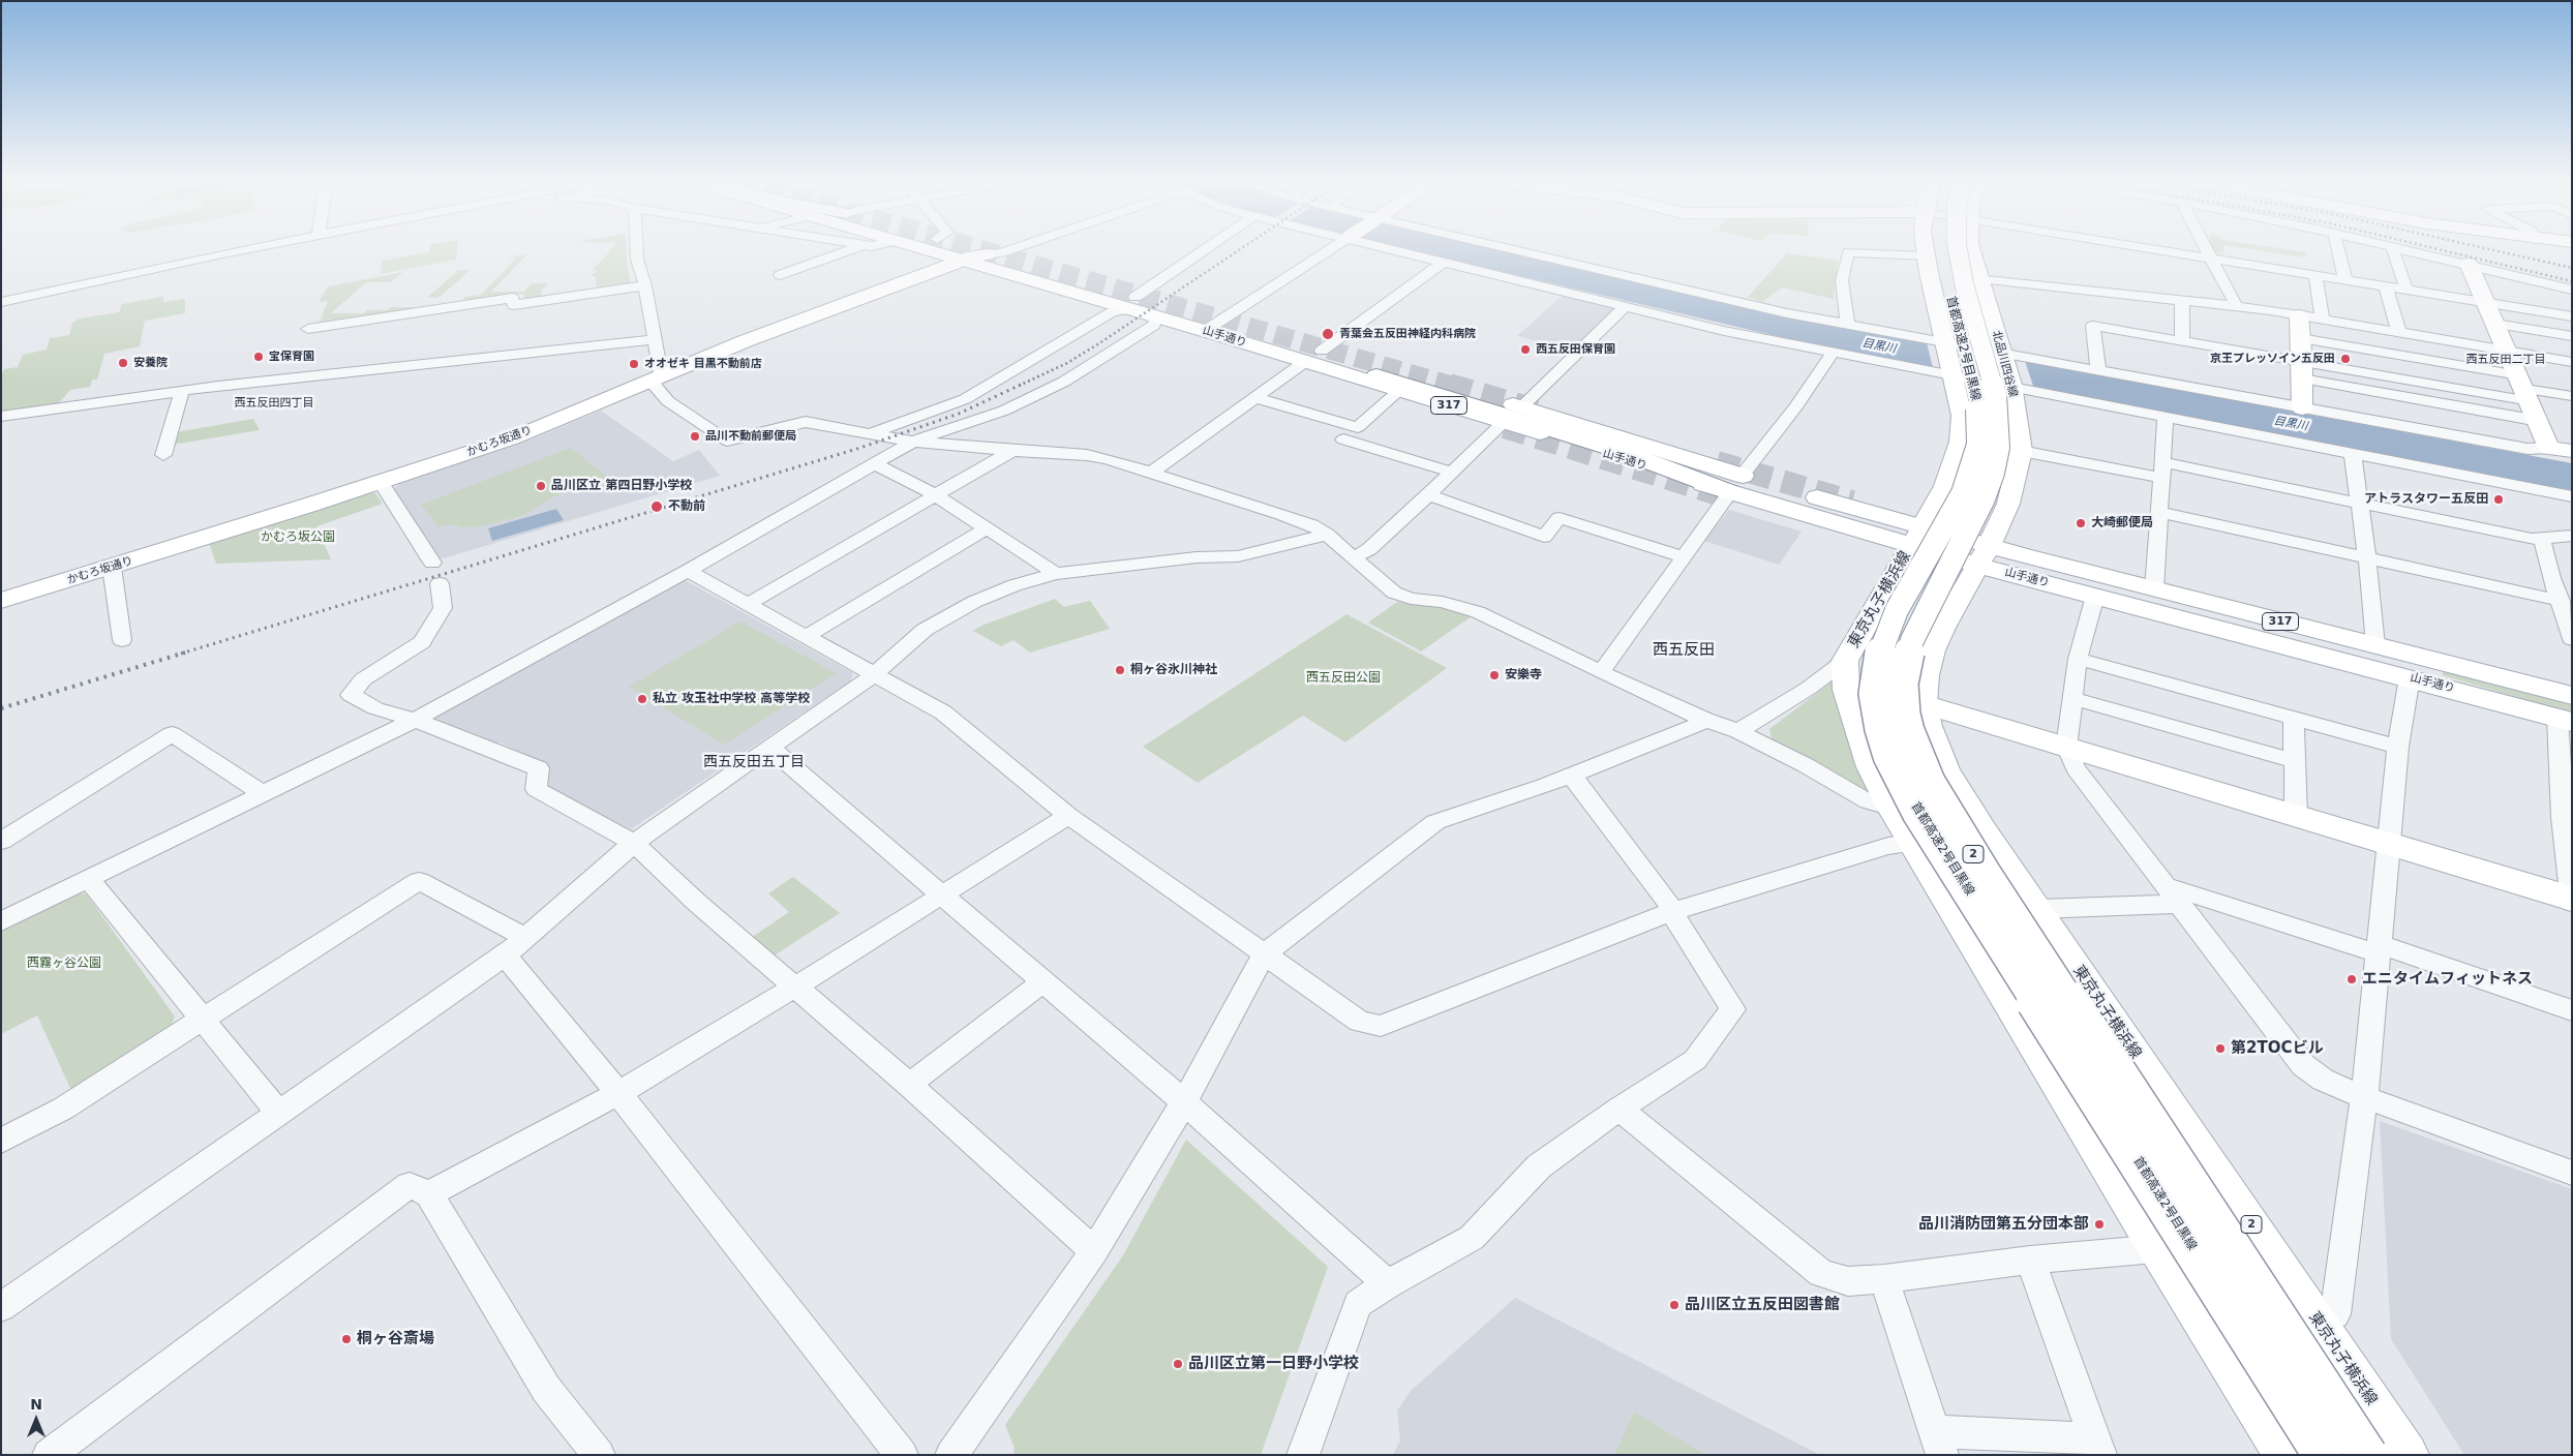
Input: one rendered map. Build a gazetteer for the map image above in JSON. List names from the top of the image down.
{
  "streets": {
    "main road": [
      "山手通り",
      "首都高速2号目黒線",
      "北品川四谷線",
      "317",
      "かむろ坂通り",
      "東京丸子横浜線",
      "2"
    ]
  },
  "crossings": [
    ["山手通り", "北品川四谷線"],
    ["山手通り", "かむろ坂通り"],
    ["山手通り", "東京丸子横浜線"],
    ["首都高速2号目黒線", "東京丸子横浜線"],
    ["北品川四谷線", "東京丸子横浜線"]
  ],
  "districts": [
    "西五反田二丁目",
    "西五反田四丁目",
    "西五反田",
    "西五反田五丁目"
  ],
  "water": ["目黒川"],
  "parks": ["かむろ坂公園", "西五反田公園", "西霧ヶ谷公園"],
  "places": [
    "青葉会五反田神経内科病院",
    "西五反田保育園",
    "宝保育園",
    "京王プレッソイン五反田",
    "安養院",
    "オオゼキ 目黒不動前店",
    "品川不動前郵便局",
    "品川区立 第四日野小学校",
    "アトラスタワー五反田",
    "不動前",
    "大崎郵便局",
    "桐ヶ谷氷川神社",
    "安樂寺",
    "私立 攻玉社中学校 高等学校",
    "エニタイムフィットネス",
    "第2TOCビル",
    "品川消防団第五分団本部",
    "品川区立五反田図書館",
    "桐ヶ谷斎場",
    "品川区立第一日野小学校"
  ],
  "north": "top"
}
